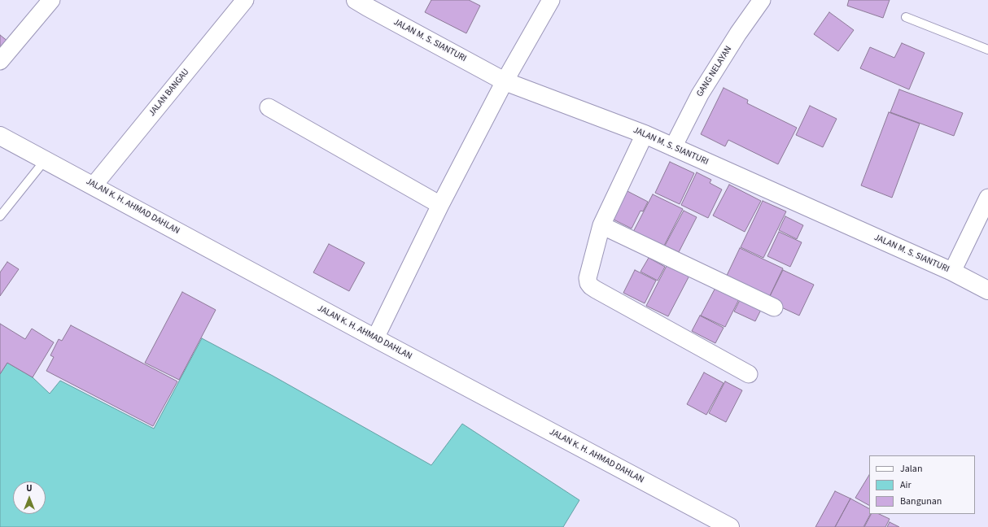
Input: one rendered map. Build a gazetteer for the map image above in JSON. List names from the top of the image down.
{
  "streets": {
    "main road": ["JALAN M. S. SIANTURI", "JALAN K. H. AHMAD DAHLAN"],
    "street": ["GANG NELAYAN", "JALAN BANGAU"]
  },
  "crossings": [
    ["JALAN M. S. SIANTURI", "GANG NELAYAN"],
    ["JALAN BANGAU", "JALAN K. H. AHMAD DAHLAN"]
  ],
  "legend": ["Jalan", "Air", "Bangunan"],
  "north": "top"
}
